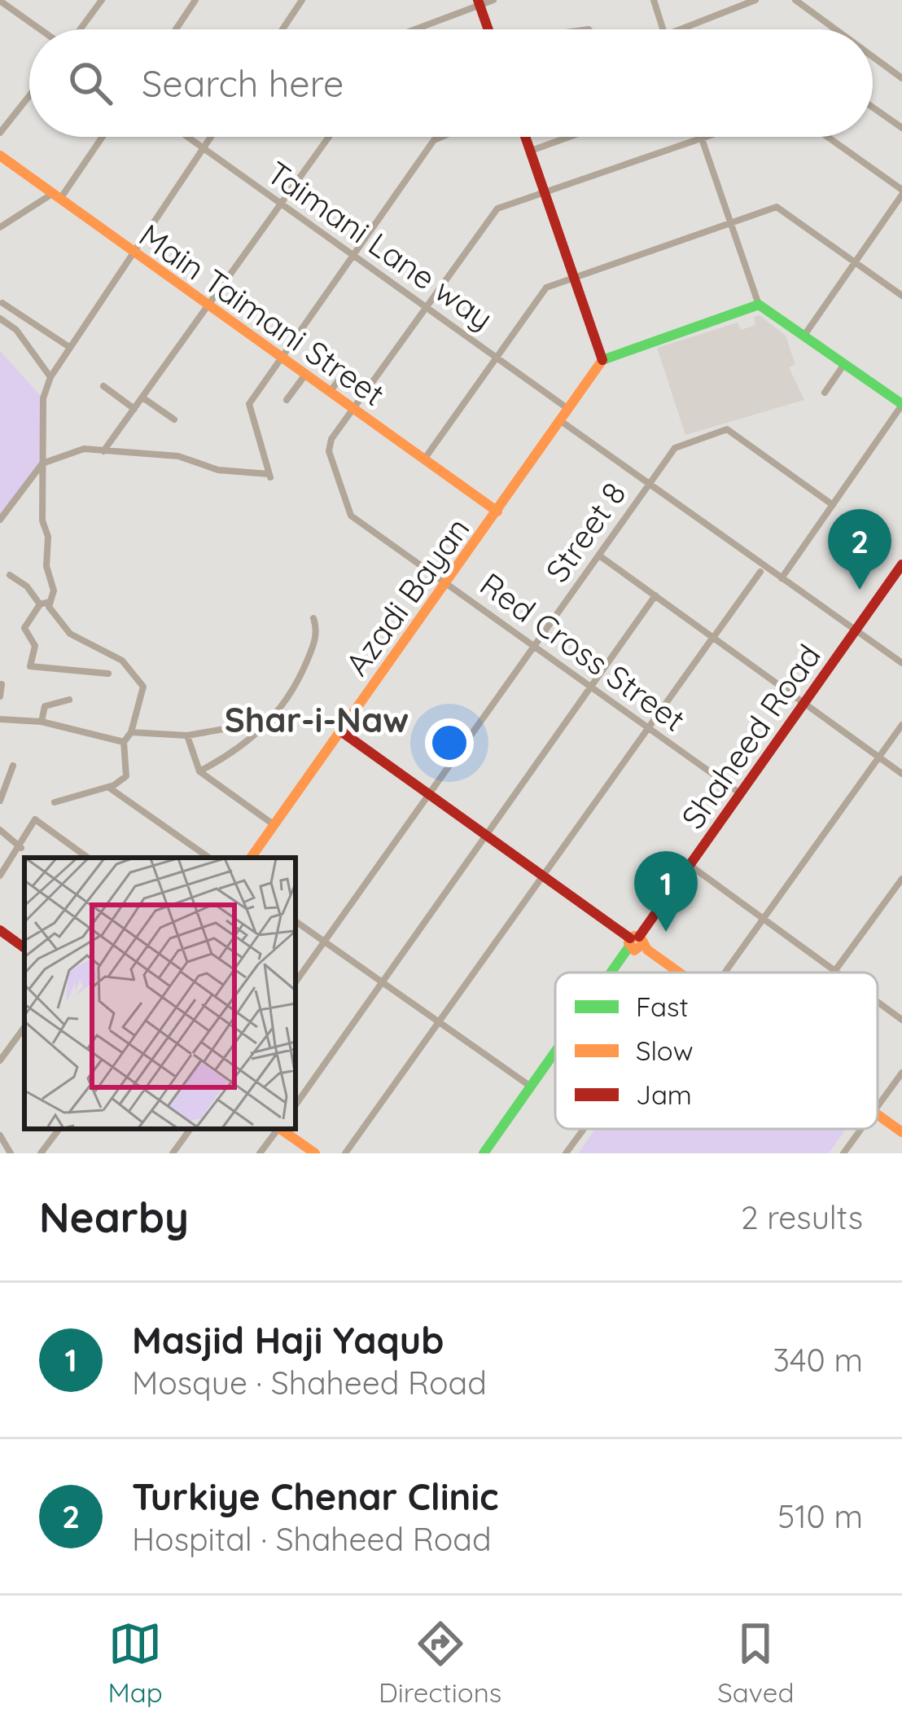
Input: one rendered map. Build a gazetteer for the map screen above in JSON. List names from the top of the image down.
{
  "streets": {
    "main road": ["Main Taimani Street", "Azadi Bayan", "Shaheed Road"],
    "street": ["Taimani Lane way", "Street 8", "Red Cross Street"]
  },
  "crossings": [
    ["Taimani Lane way", "Azadi Bayan"],
    ["Taimani Lane way", "Red Cross Street"],
    ["Main Taimani Street", "Azadi Bayan"],
    ["Main Taimani Street", "Red Cross Street"],
    ["Street 8", "Red Cross Street"],
    ["Azadi Bayan", "Red Cross Street"],
    ["Red Cross Street", "Shaheed Road"]
  ],
  "districts": ["Shar-i-Naw"],
  "legend": ["Fast", "Slow", "Jam"],
  "page": {
    "search": "Search here",
    "pins": ["2", "1"],
    "heading": ["Nearby", "2 results"],
    "list": [
      {
        "mark": "1",
        "name": "Masjid Haji Yaqub",
        "note": "Mosque · Shaheed Road",
        "value": "340 m"
      },
      {
        "mark": "2",
        "name": "Turkiye Chenar Clinic",
        "note": "Hospital · Shaheed Road",
        "value": "510 m"
      }
    ],
    "nav": ["Map", "Directions", "Saved"]
  }
}
